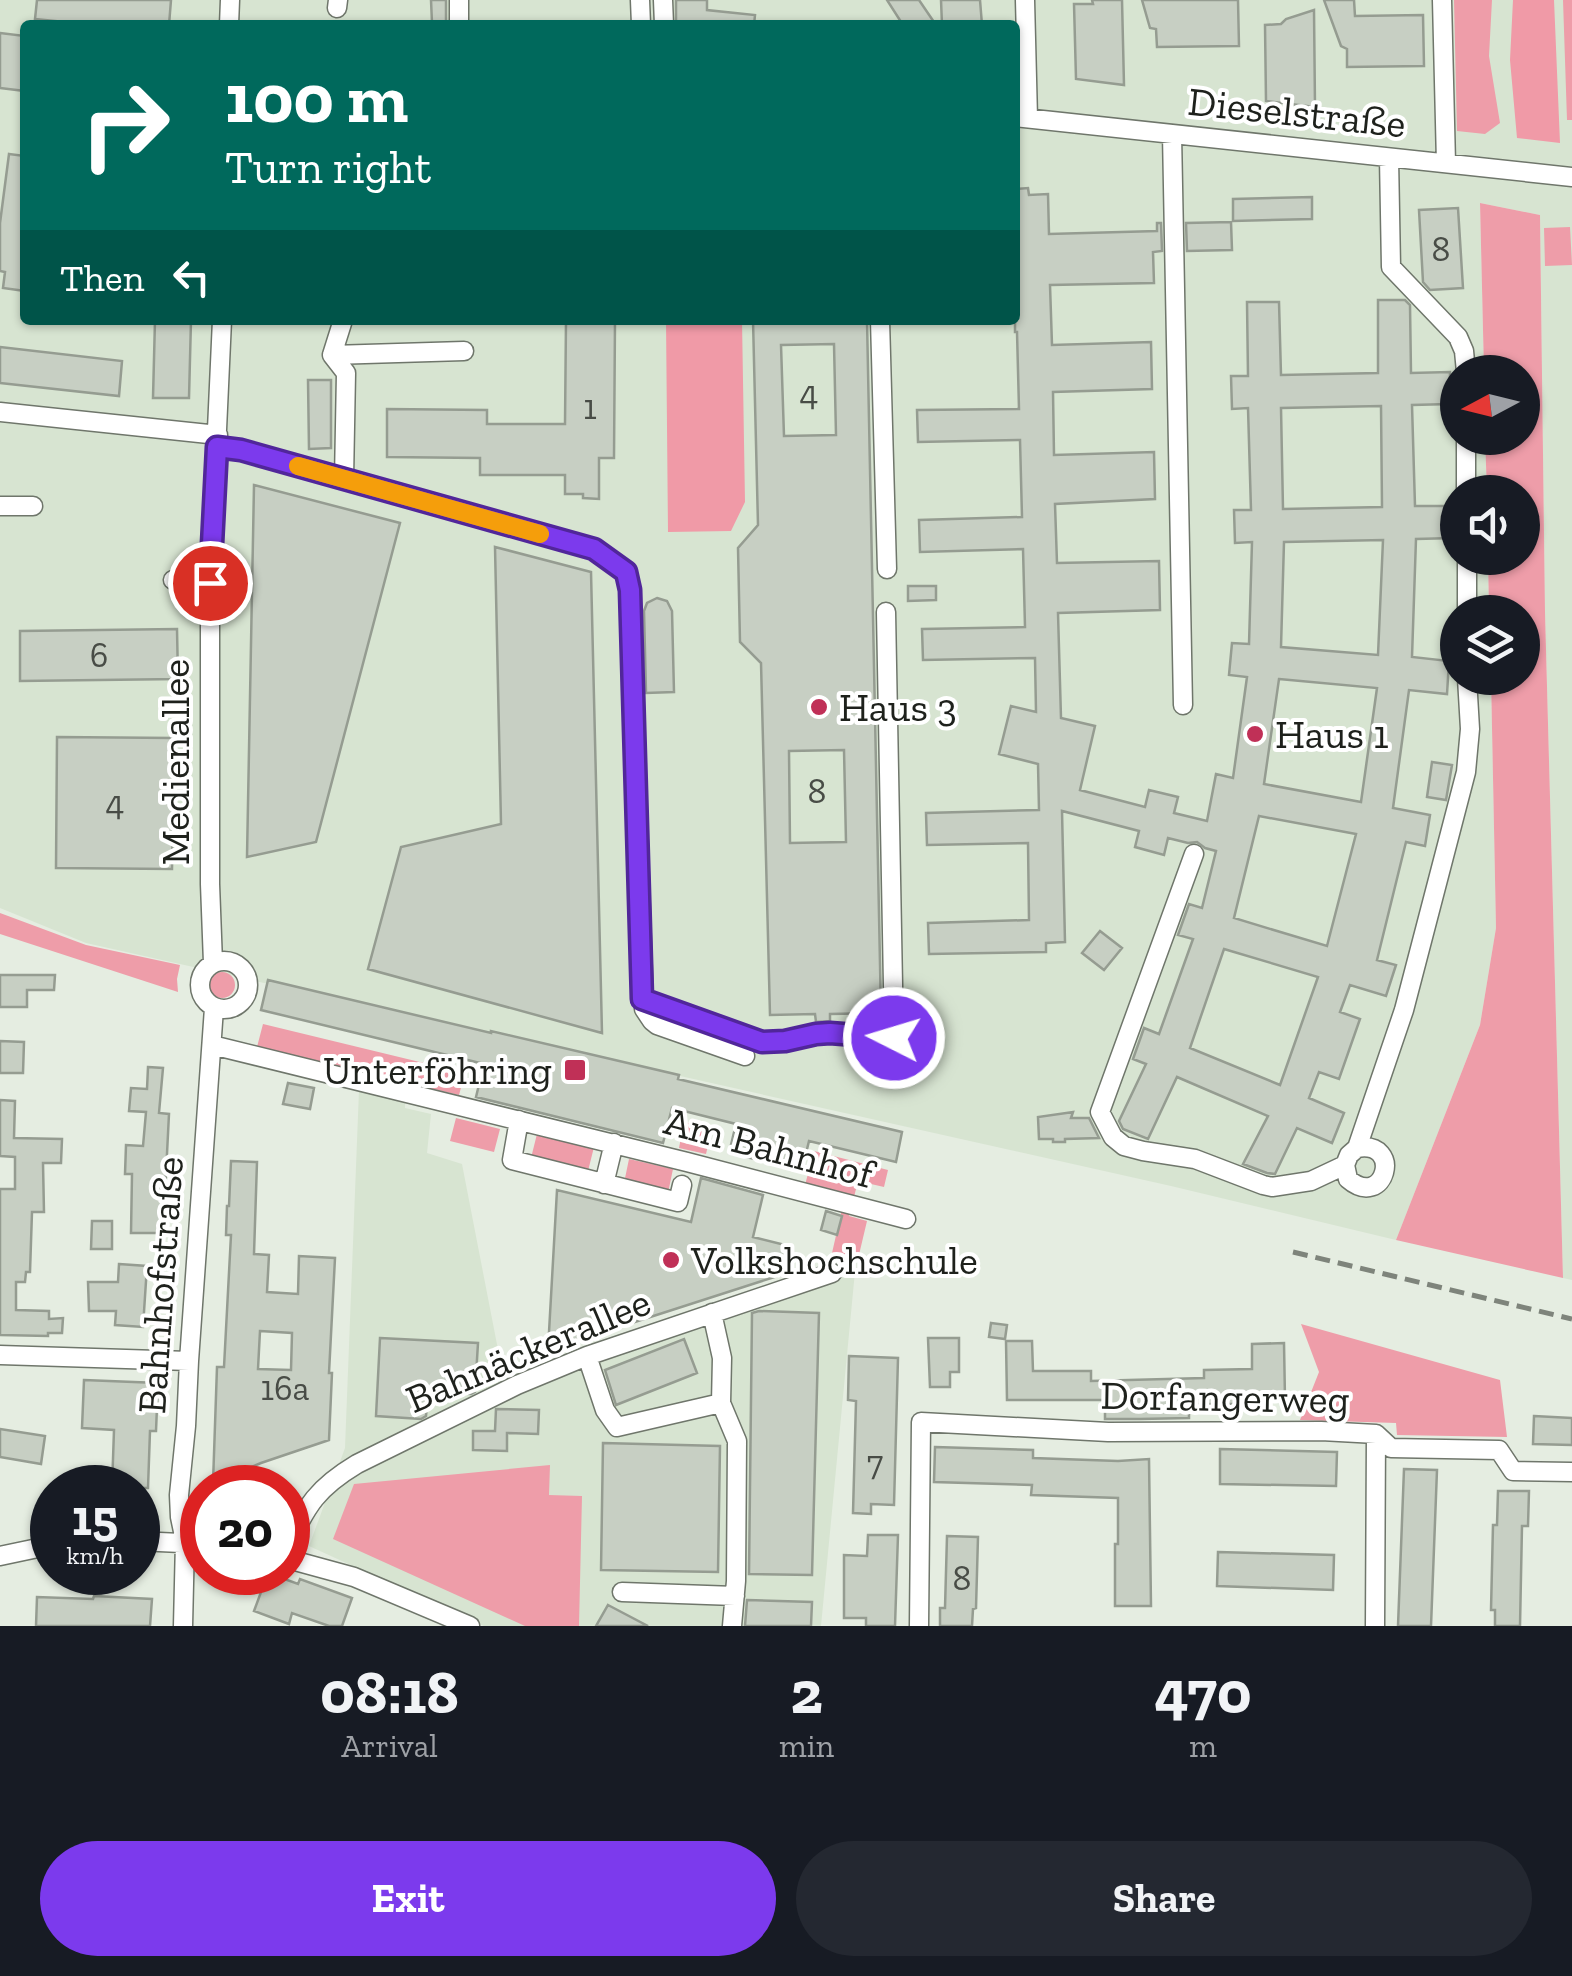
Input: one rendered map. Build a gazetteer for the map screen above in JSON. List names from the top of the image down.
{
  "streets": {
    "street": [
      "Dieselstraße",
      "Medienallee",
      "Am Bahnhof",
      "Bahnhofstraße",
      "Bahnäckerallee",
      "Dorfangerweg"
    ]
  },
  "crossings": [
    ["Medienallee", "Bahnhofstraße"],
    ["Am Bahnhof", "Bahnhofstraße"]
  ],
  "places": {
    "other": ["Haus 3", "Haus 1", "Volkshochschule"],
    "transit": ["Unterföhring"]
  },
  "house_numbers": [
    "8",
    "4",
    "1",
    "6",
    "8",
    "4",
    "16a",
    "7",
    "8"
  ],
  "north": "left",
  "page": {
    "turn": ["100 m", "Turn right"],
    "then": "Then",
    "speed": "15 km/h",
    "limit": "20",
    "eta": [
      "08:18",
      "Arrival",
      "2",
      "min",
      "470",
      "m"
    ],
    "buttons": ["Exit", "Share"]
  }
}
